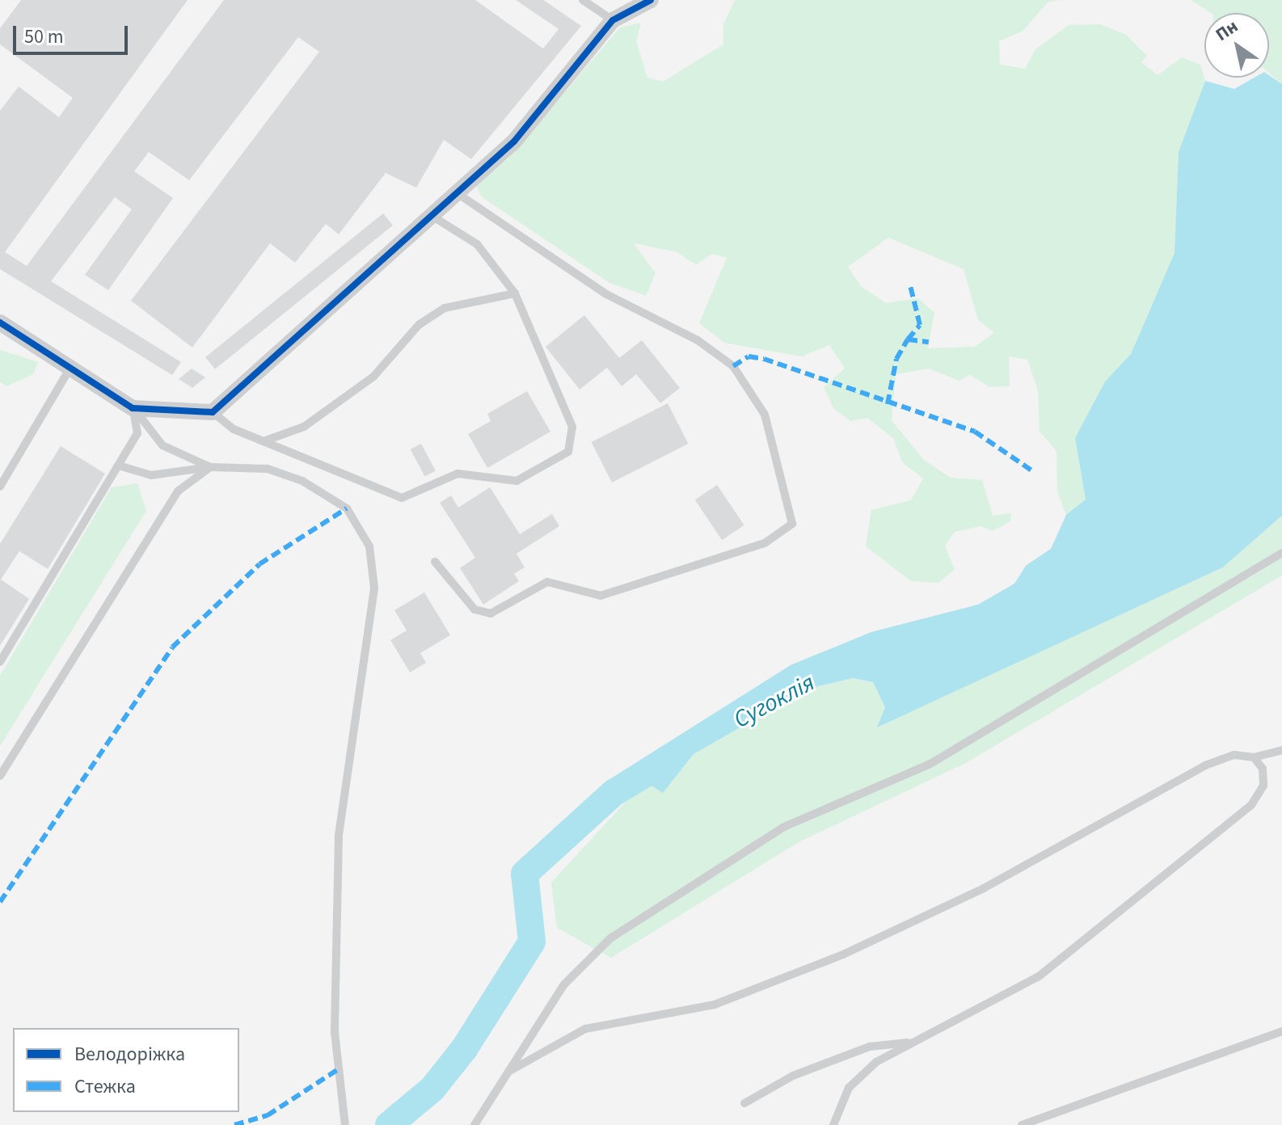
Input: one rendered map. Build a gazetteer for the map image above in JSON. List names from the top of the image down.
{
  "water": ["Сугоклія"],
  "legend": ["Велодоріжка", "Стежка"],
  "scale_bar": "50 m",
  "north": "top left"
}
